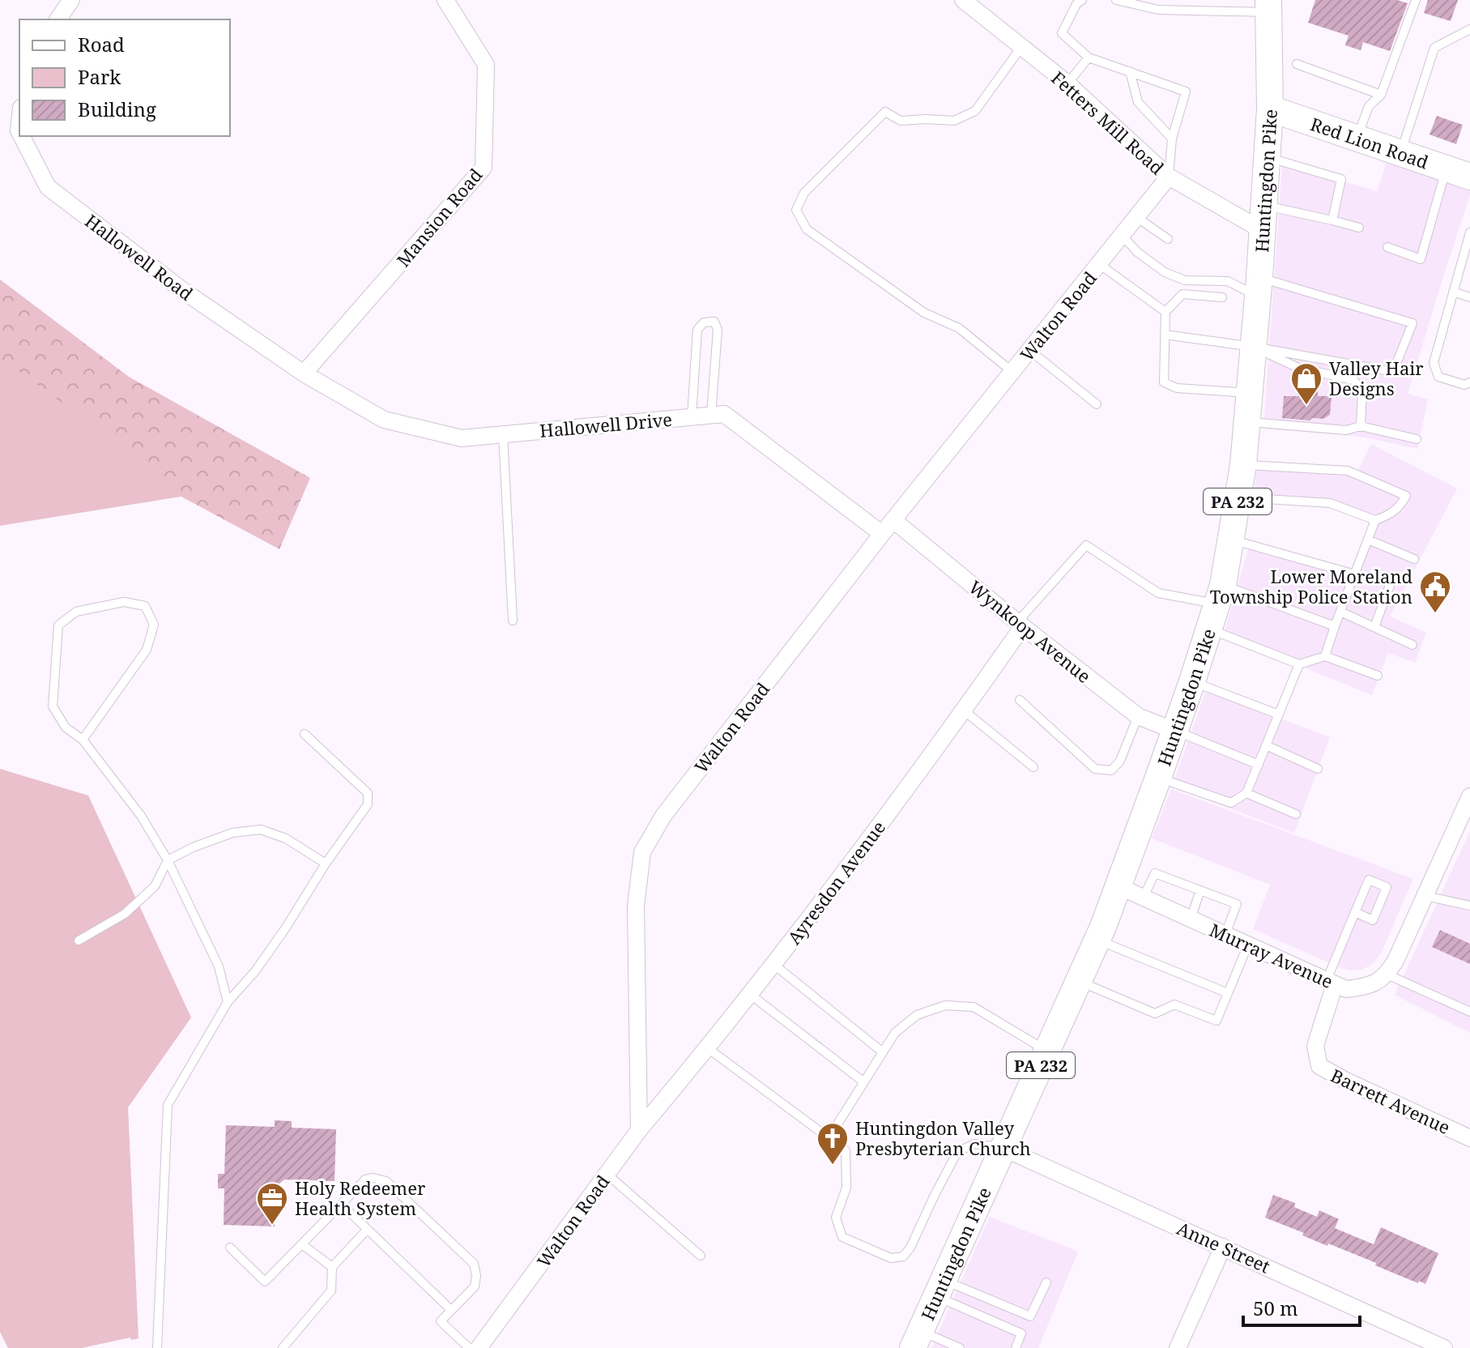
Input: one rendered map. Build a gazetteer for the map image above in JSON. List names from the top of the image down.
{
  "streets": {
    "main road": ["Red Lion Road", "Huntingdon Pike", "PA 232"],
    "street": [
      "Fetters Mill Road",
      "Mansion Road",
      "Hallowell Road",
      "Walton Road",
      "Hallowell Drive",
      "Wynkoop Avenue",
      "Ayresdon Avenue",
      "Murray Avenue",
      "Barrett Avenue",
      "Anne Street"
    ]
  },
  "crossings": [
    ["Fetters Mill Road", "Huntingdon Pike"],
    ["Fetters Mill Road", "Walton Road"],
    ["Red Lion Road", "Huntingdon Pike"],
    ["Huntingdon Pike", "Wynkoop Avenue"],
    ["Huntingdon Pike", "Murray Avenue"],
    ["Huntingdon Pike", "Anne Street"],
    ["Mansion Road", "Hallowell Road"],
    ["Mansion Road", "Hallowell Drive"],
    ["Hallowell Road", "Hallowell Drive"],
    ["Walton Road", "Hallowell Drive"],
    ["Walton Road", "Wynkoop Avenue"],
    ["Walton Road", "Ayresdon Avenue"],
    ["Wynkoop Avenue", "Ayresdon Avenue"],
    ["Murray Avenue", "Barrett Avenue"]
  ],
  "places": {
    "shop": ["Valley Hair Designs"],
    "public building": ["Lower Moreland Township Police Station"],
    "church": ["Huntingdon Valley Presbyterian Church"],
    "office": ["Holy Redeemer Health System"]
  },
  "legend": ["Road", "Park", "Building"],
  "scale_bar": "50 m"
}
